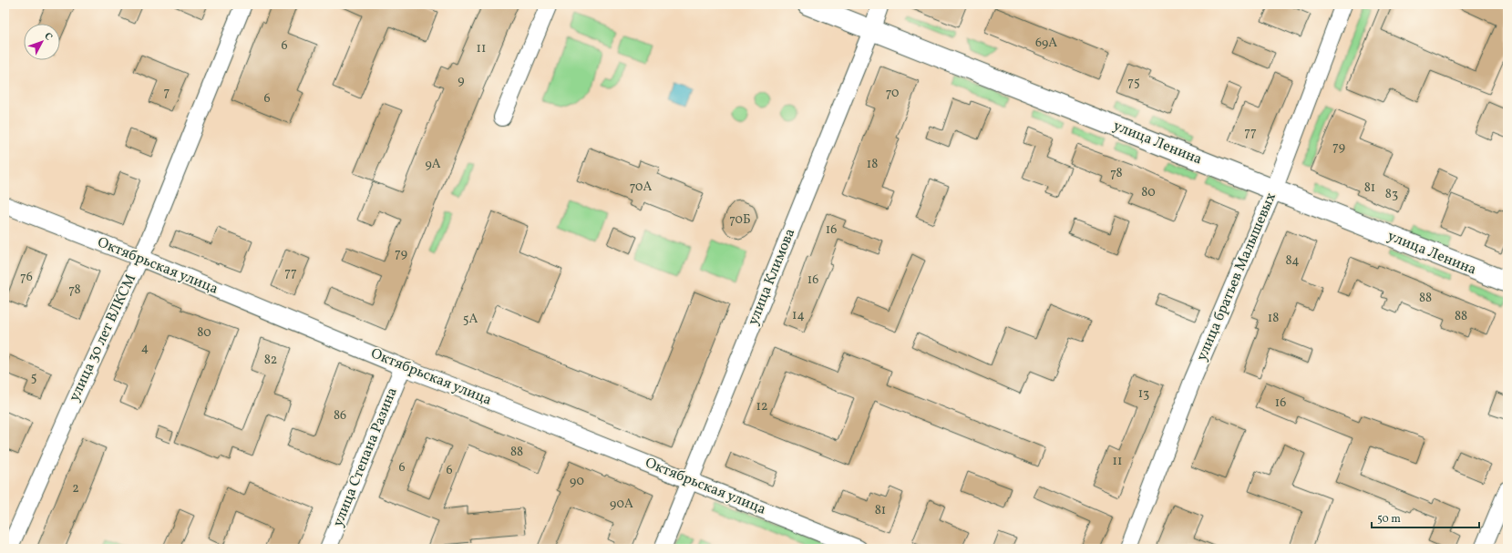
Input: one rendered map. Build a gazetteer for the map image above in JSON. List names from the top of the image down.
{
  "streets": {
    "street": [
      "улица Ленина",
      "Октябрьская улица",
      "улица Климова",
      "улица братьев Малышевых",
      "улица 30 лет ВЛКСМ",
      "улица Степана Разина"
    ]
  },
  "crossings": [
    ["улица Ленина", "улица Климова"],
    ["улица Ленина", "улица братьев Малышевых"],
    ["Октябрьская улица", "улица Климова"],
    ["Октябрьская улица", "улица 30 лет ВЛКСМ"],
    ["Октябрьская улица", "улица Степана Разина"]
  ],
  "house_numbers": [
    "69А",
    "6",
    "11",
    "9",
    "75",
    "7",
    "70",
    "6",
    "77",
    "79",
    "9А",
    "18",
    "78",
    "70А",
    "81",
    "80",
    "83",
    "70Б",
    "16",
    "79",
    "84",
    "77",
    "76",
    "16",
    "78",
    "88",
    "14",
    "88",
    "18",
    "5А",
    "80",
    "4",
    "82",
    "5",
    "13",
    "16",
    "12",
    "86",
    "88",
    "11",
    "6",
    "6",
    "90",
    "2",
    "90А",
    "81"
  ],
  "scale_bar": "50 m",
  "north": "top right"
}
